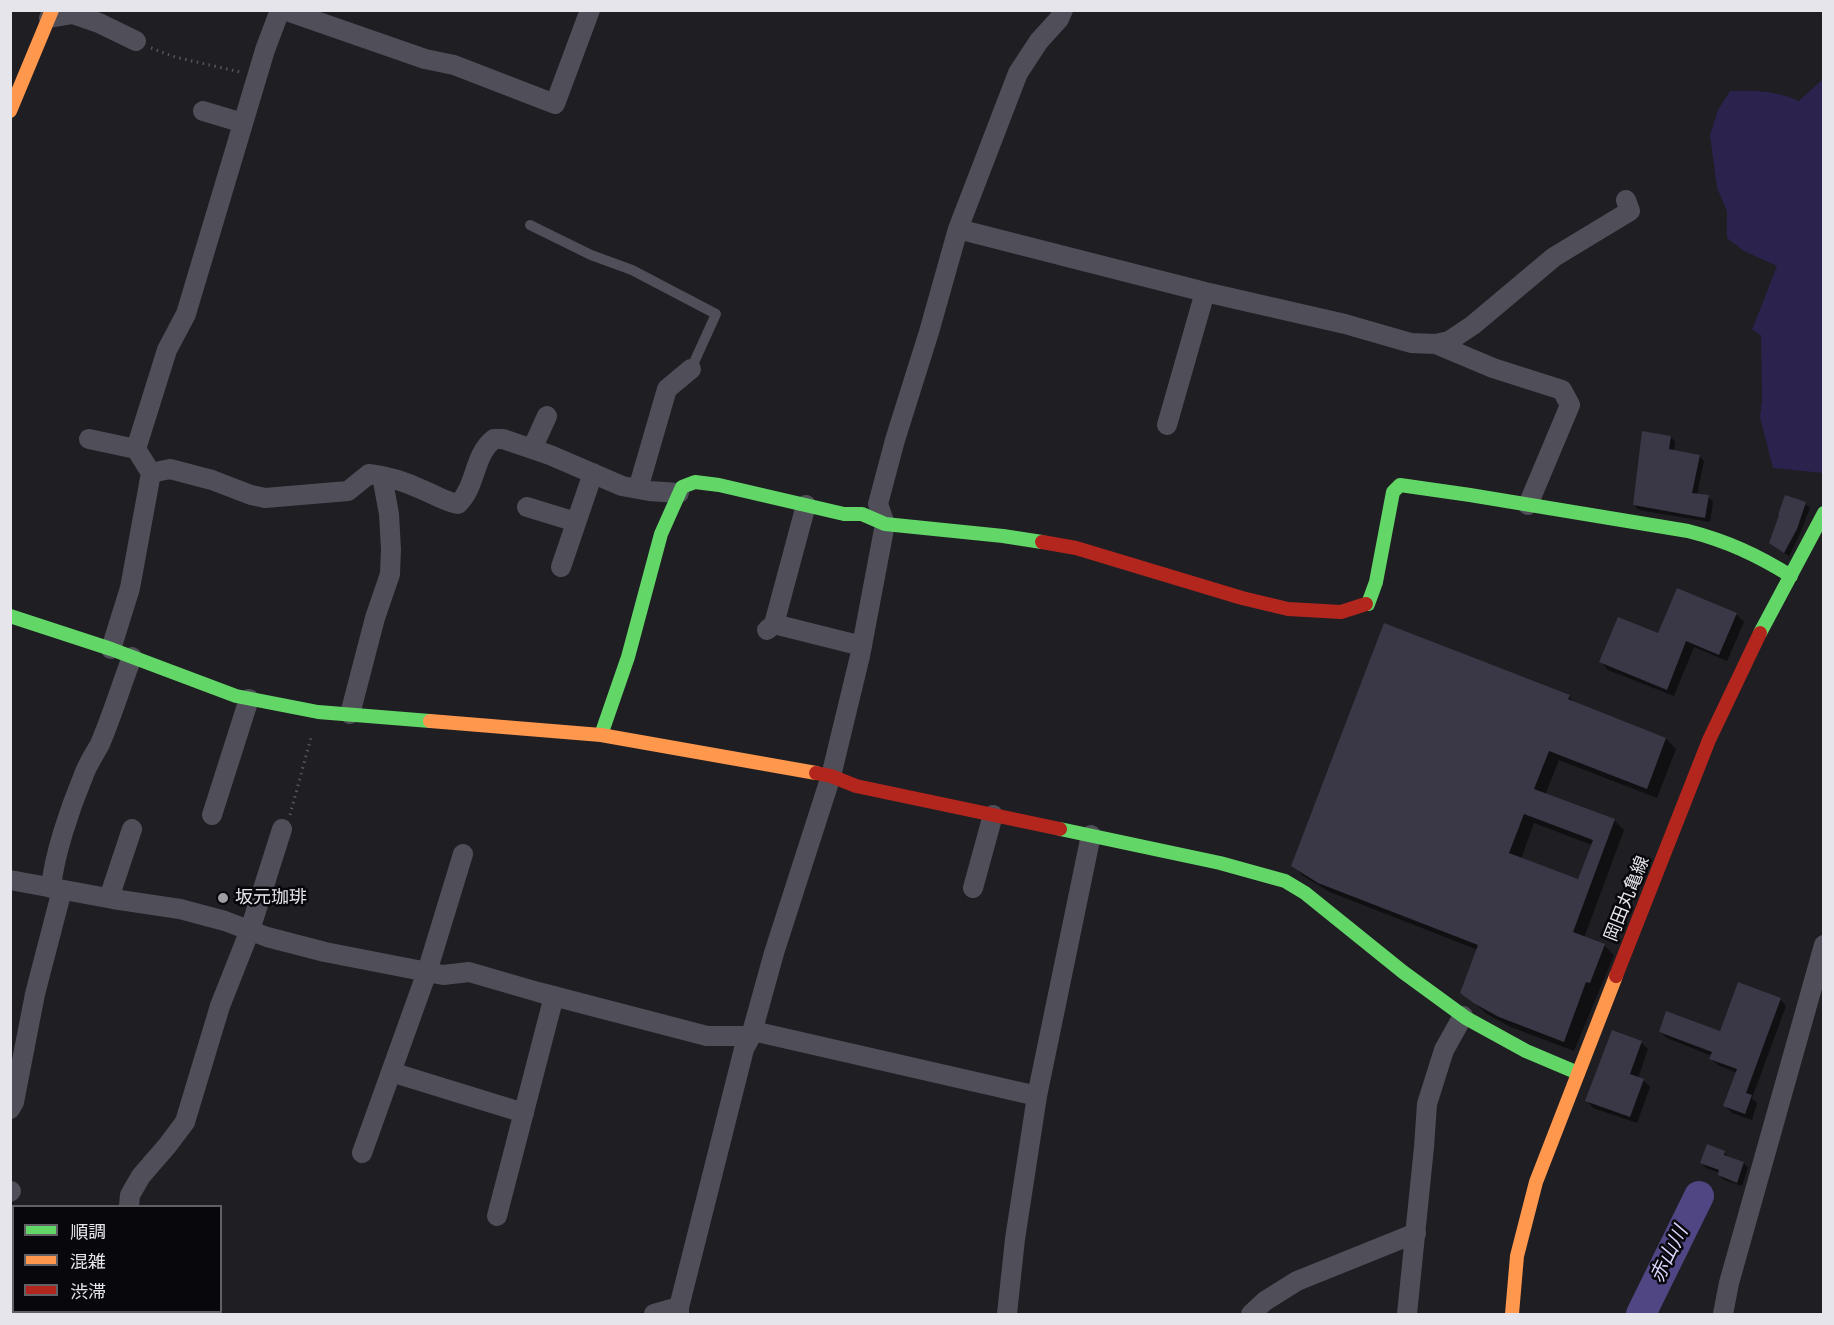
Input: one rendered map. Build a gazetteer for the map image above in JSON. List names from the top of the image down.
{
  "streets": {
    "street": ["岡田丸亀線"]
  },
  "water": ["赤山川"],
  "places": ["坂元珈琲"],
  "legend": ["順調", "混雑", "渋滞"]
}
